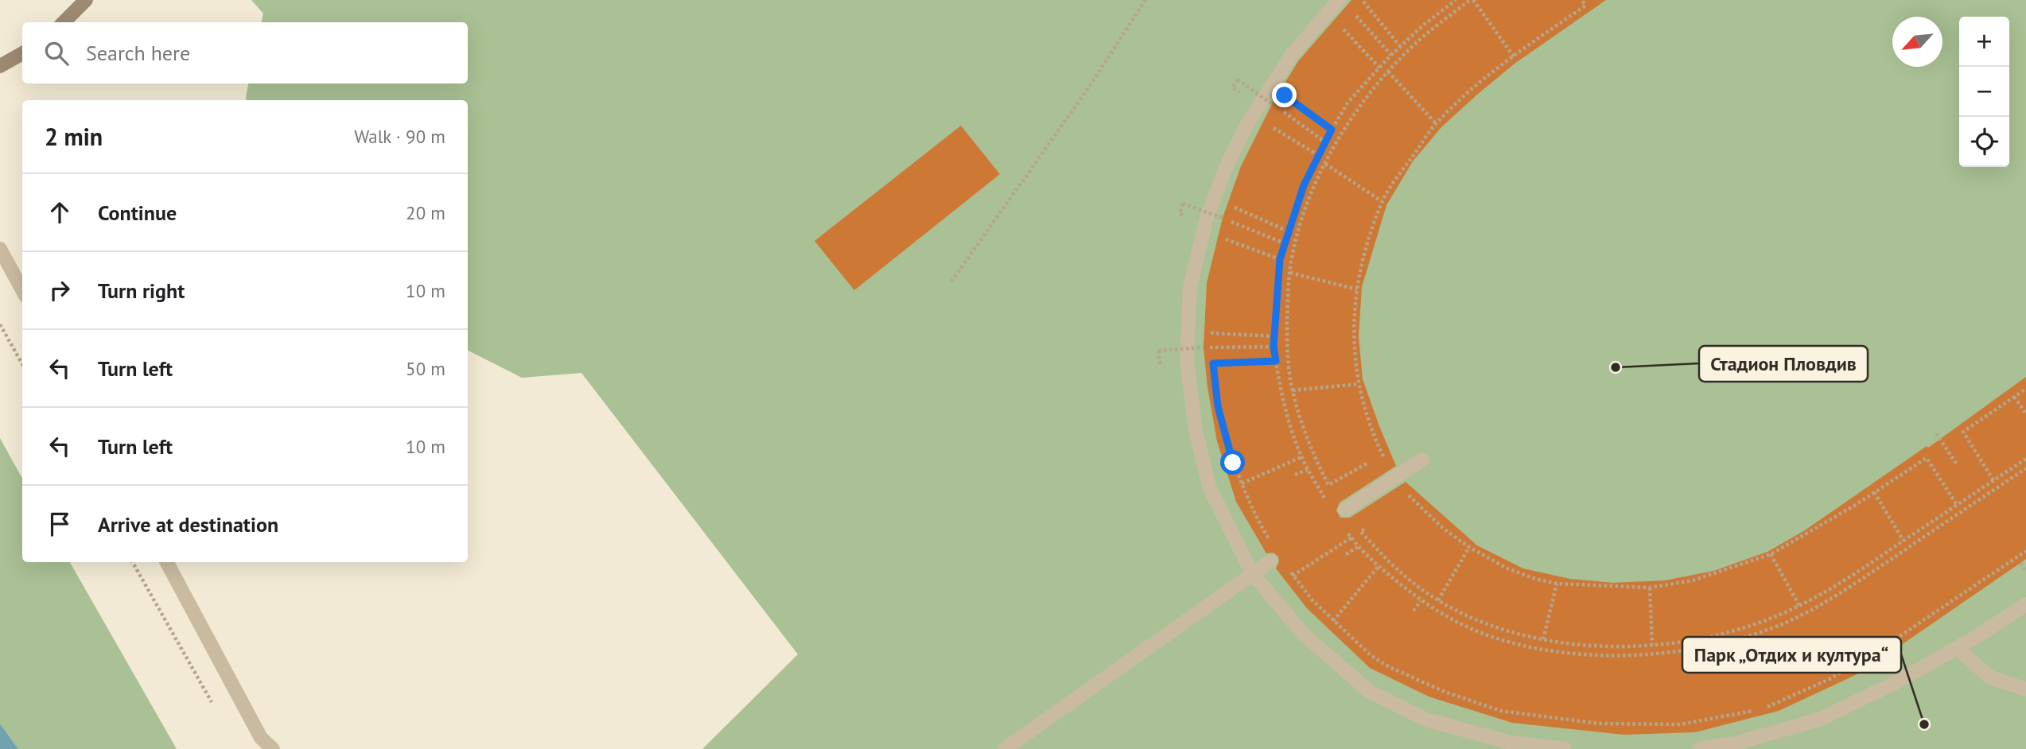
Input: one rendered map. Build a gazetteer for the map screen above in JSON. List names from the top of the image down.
{
  "places": ["Стадион Пловдив", "Парк „Отдих и култура“"],
  "north": "bottom left",
  "page": {
    "map_buttons": ["+", "−"],
    "search": "Search here",
    "heading": ["2 min", "Walk · 90 m"],
    "list": [
      ["Continue", "20 m"],
      ["Turn right", "10 m"],
      ["Turn left", "50 m"],
      ["Turn left", "10 m"],
      "Arrive at destination"
    ]
  }
}
